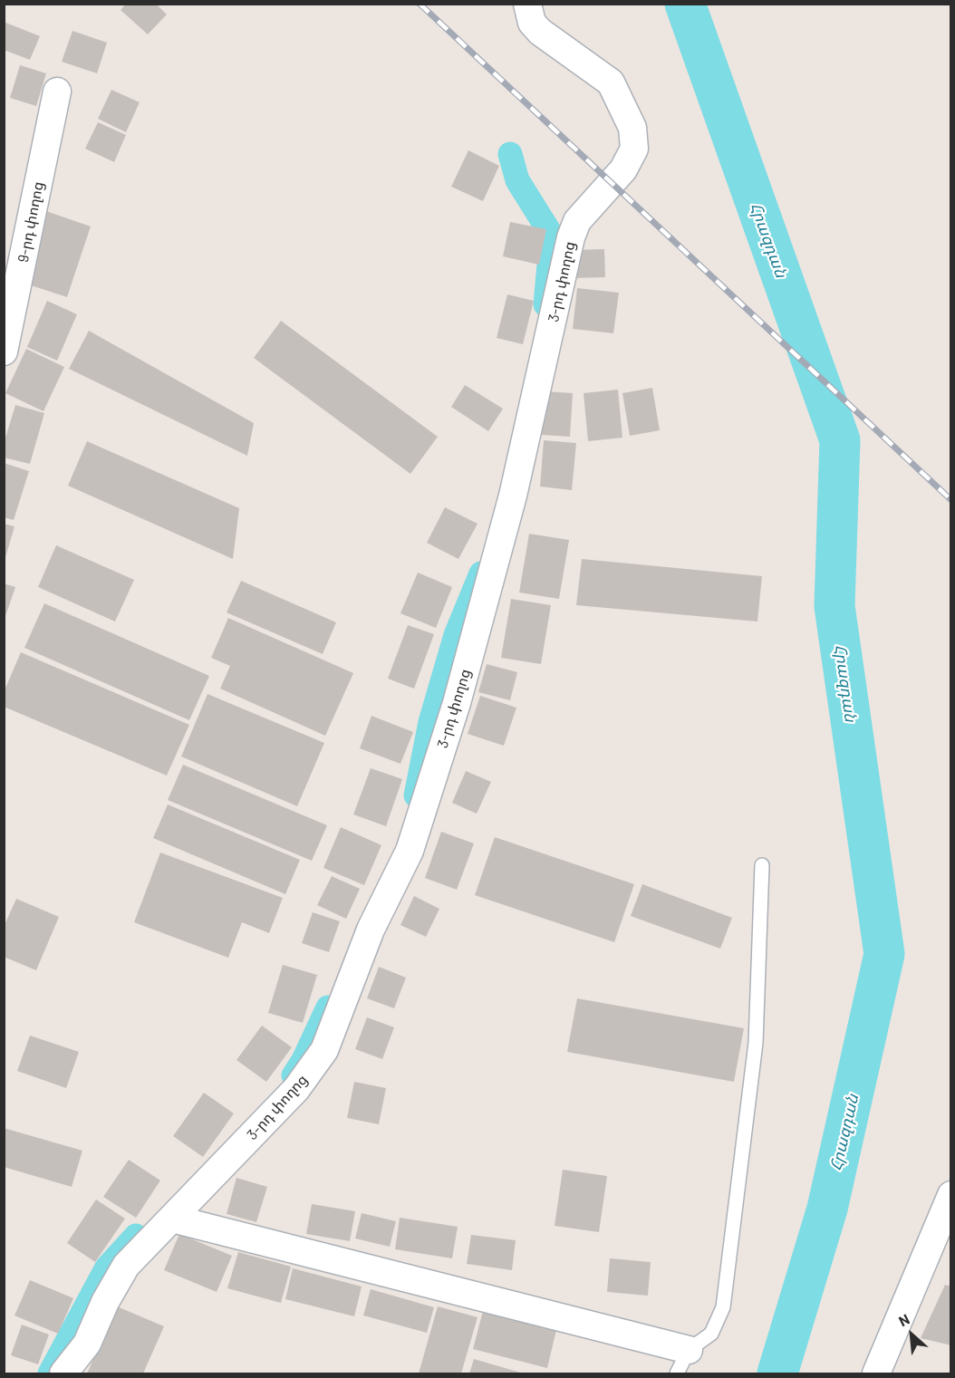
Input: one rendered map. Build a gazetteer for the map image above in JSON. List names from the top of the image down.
{
  "streets": {
    "street": ["9-րդ փողոց", "3-րդ փողոց"]
  },
  "water": ["Հրազդան"],
  "north": "top left"
}
